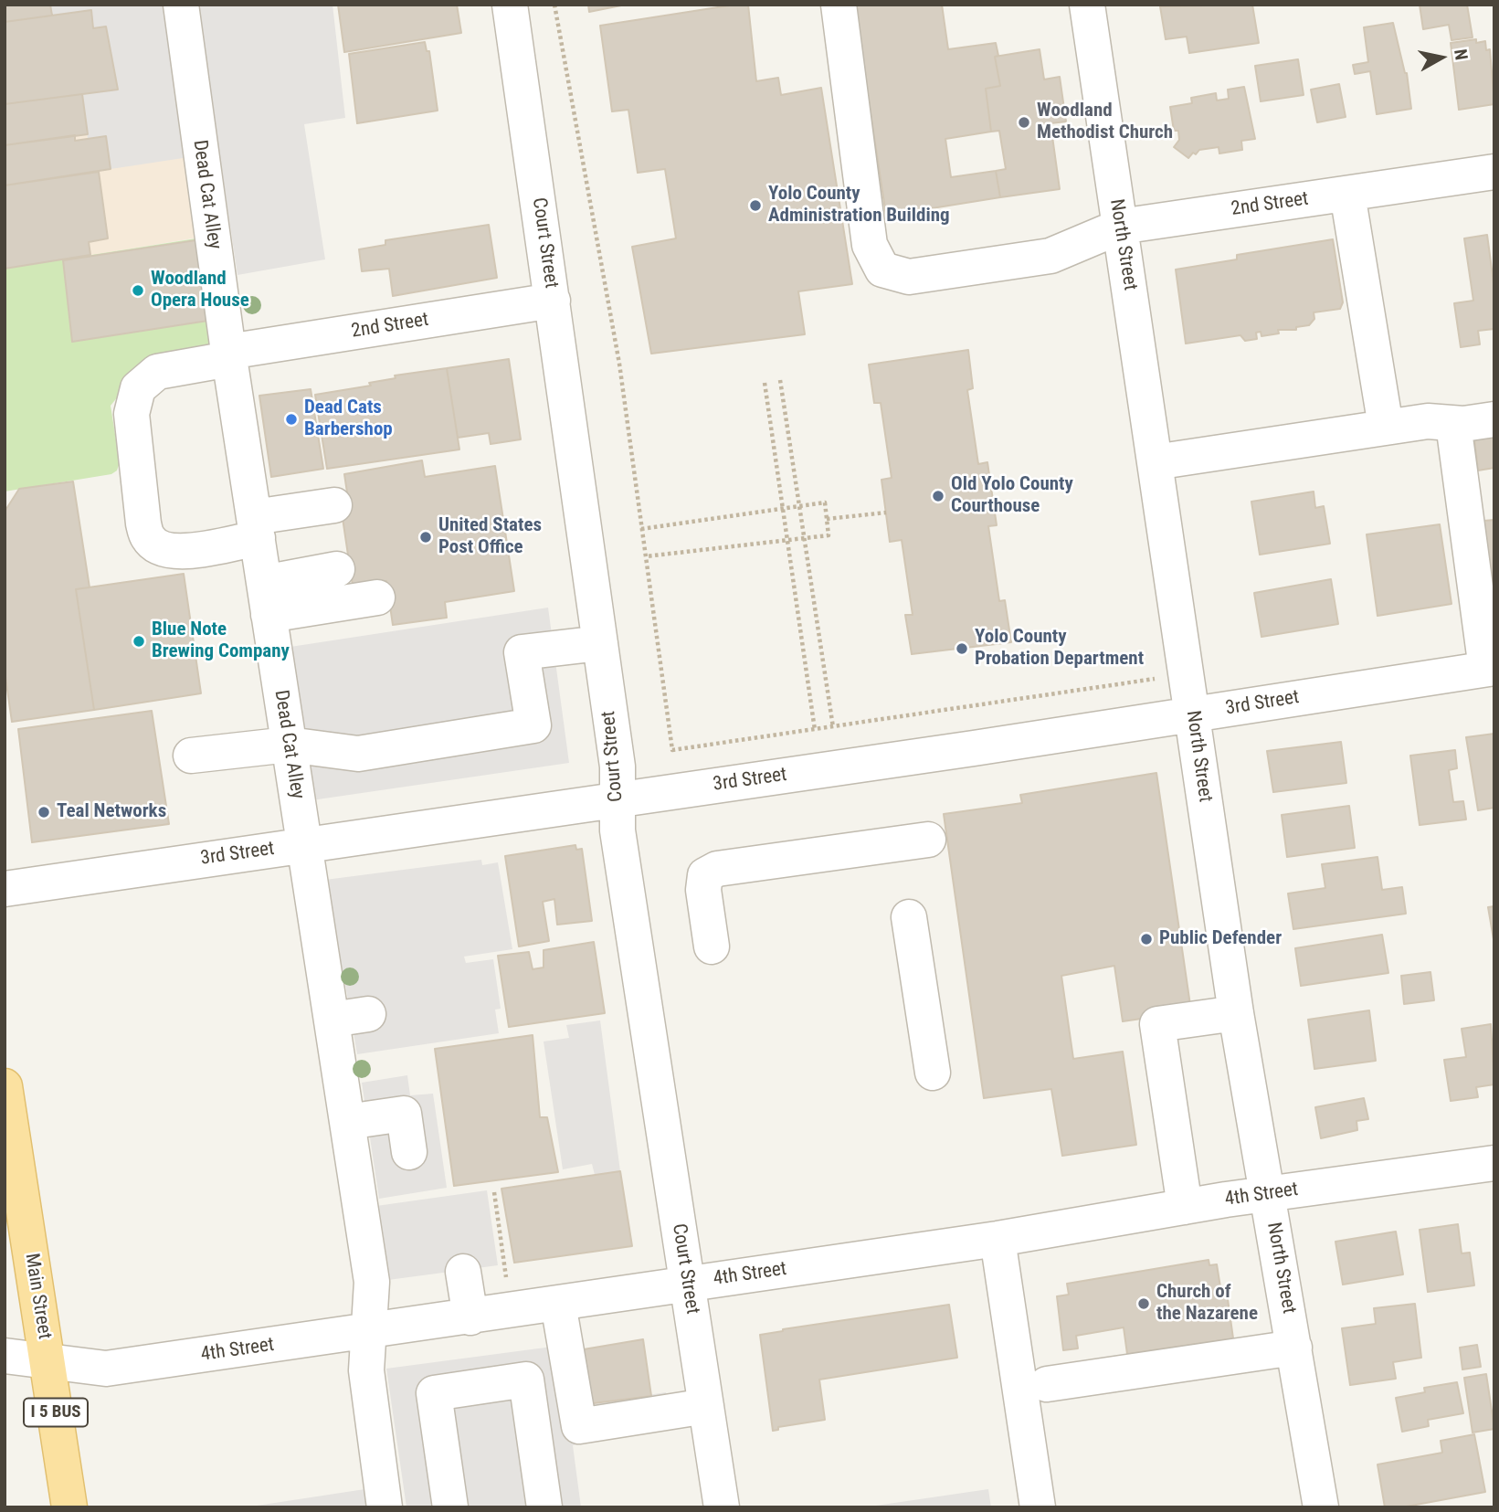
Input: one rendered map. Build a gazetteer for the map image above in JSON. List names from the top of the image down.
{
  "streets": {
    "main road": ["Main Street", "I 5 BUS"],
    "street": [
      "Dead Cat Alley",
      "2nd Street",
      "Court Street",
      "North Street",
      "3rd Street",
      "4th Street"
    ]
  },
  "crossings": [
    ["Dead Cat Alley", "2nd Street"],
    ["Dead Cat Alley", "3rd Street"],
    ["Dead Cat Alley", "4th Street"],
    ["2nd Street", "Court Street"],
    ["2nd Street", "North Street"],
    ["Court Street", "3rd Street"],
    ["Court Street", "4th Street"],
    ["North Street", "3rd Street"],
    ["North Street", "4th Street"],
    ["4th Street", "Main Street"]
  ],
  "places": [
    "Woodland Methodist Church",
    "Yolo County Administration Building",
    "Woodland Opera House",
    "Dead Cats Barbershop",
    "Old Yolo County Courthouse",
    "United States Post Office",
    "Blue Note Brewing Company",
    "Yolo County Probation Department",
    "Teal Networks",
    "Public Defender",
    "Church of the Nazarene"
  ],
  "north": "right"
}
